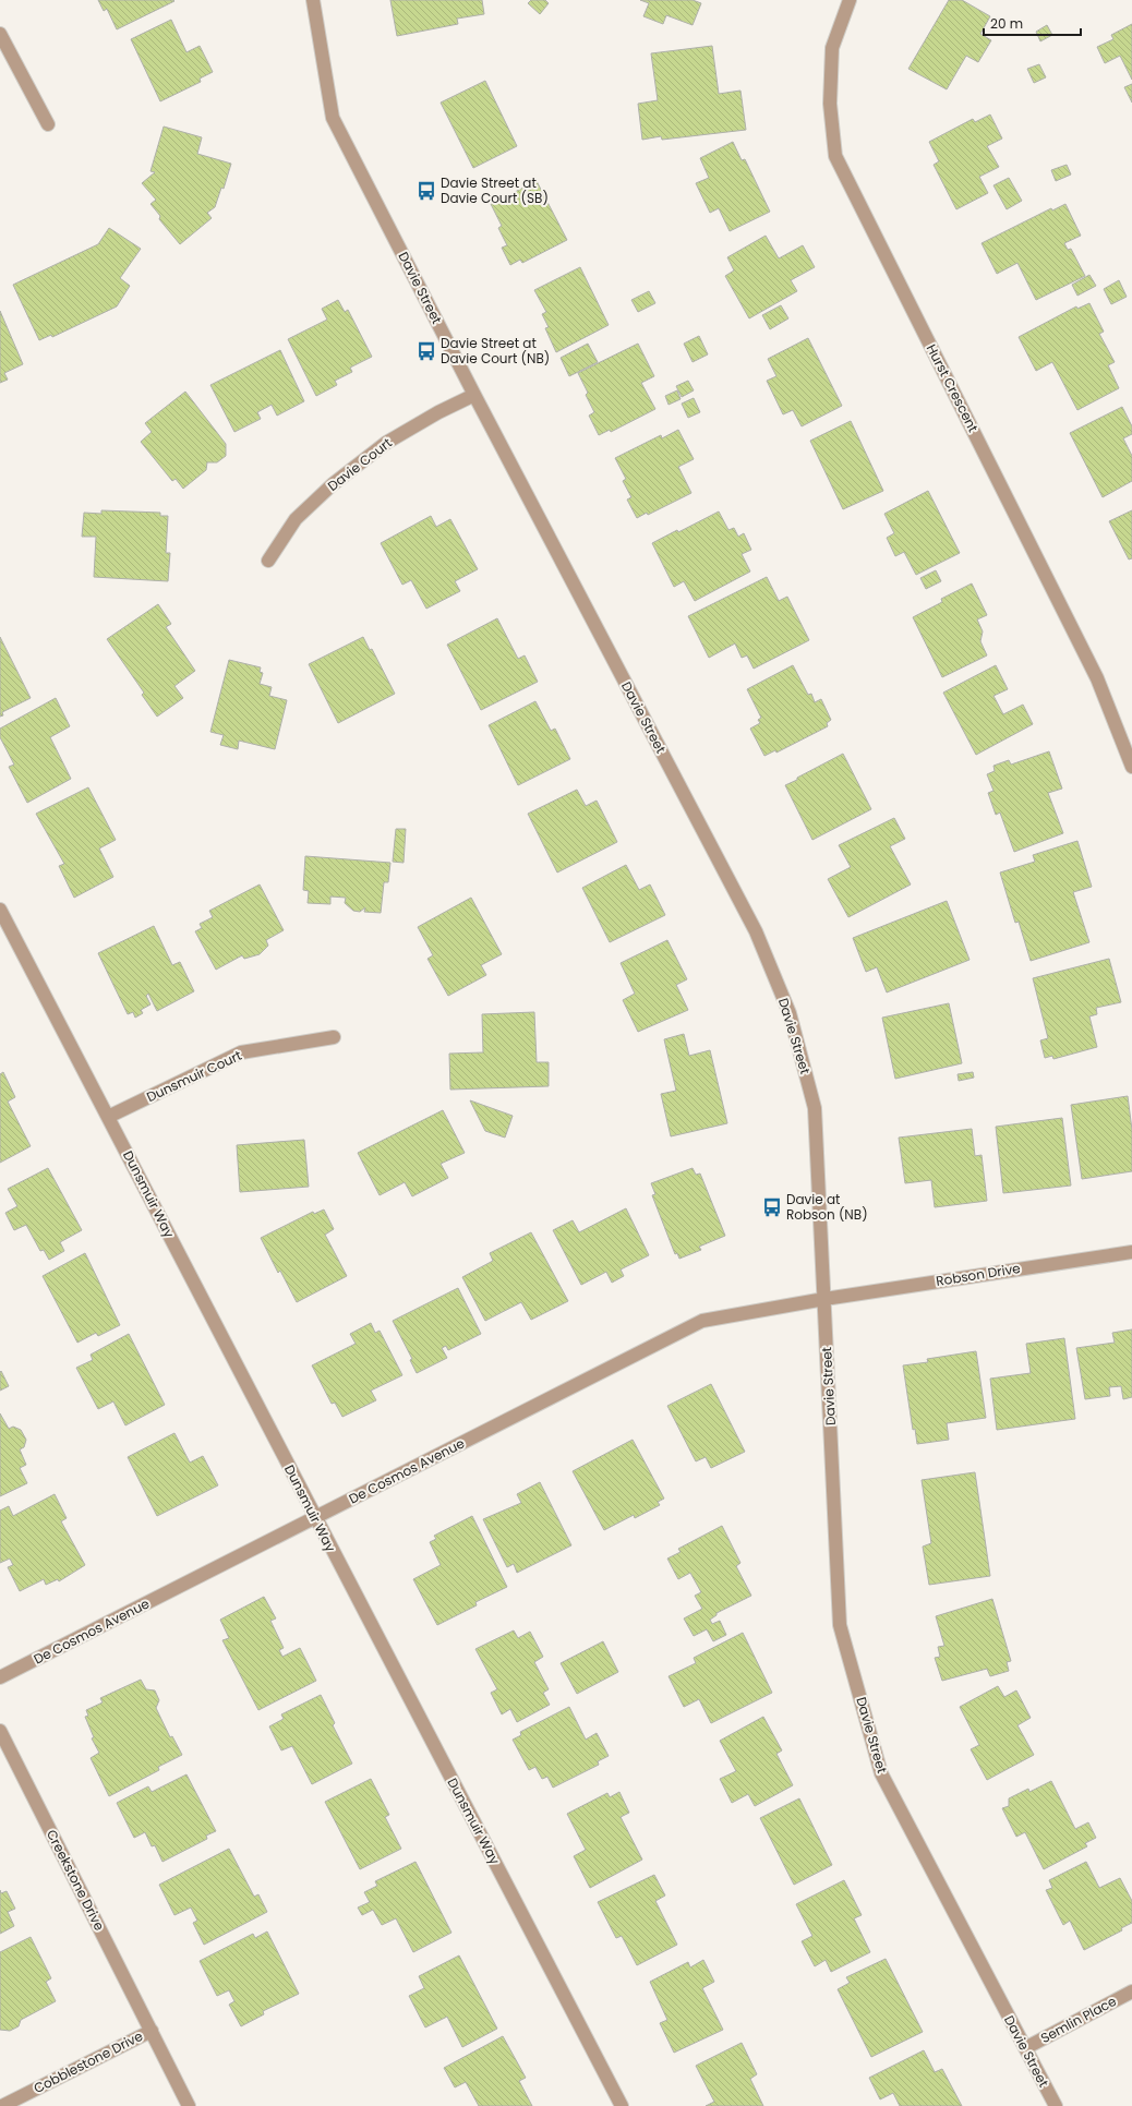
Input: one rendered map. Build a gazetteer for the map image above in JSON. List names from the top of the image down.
{
  "streets": {
    "street": [
      "Davie Street",
      "Hurst Crescent",
      "Davie Court",
      "Dunsmuir Court",
      "Dunsmuir Way",
      "Robson Drive",
      "De Cosmos Avenue",
      "Creekstone Drive",
      "Semlin Place",
      "Cobblestone Drive"
    ]
  },
  "crossings": [
    ["Davie Street", "Davie Court"],
    ["Davie Street", "Robson Drive"],
    ["Davie Street", "De Cosmos Avenue"],
    ["Davie Street", "Semlin Place"],
    ["Dunsmuir Court", "Dunsmuir Way"],
    ["Dunsmuir Way", "De Cosmos Avenue"],
    ["Robson Drive", "De Cosmos Avenue"],
    ["Creekstone Drive", "Cobblestone Drive"]
  ],
  "places": {
    "bus stop": ["Davie Street at Davie Court (SB)", "Davie Street at Davie Court (NB)", "Davie at Robson (NB)"]
  },
  "scale_bar": "20 m"
}
